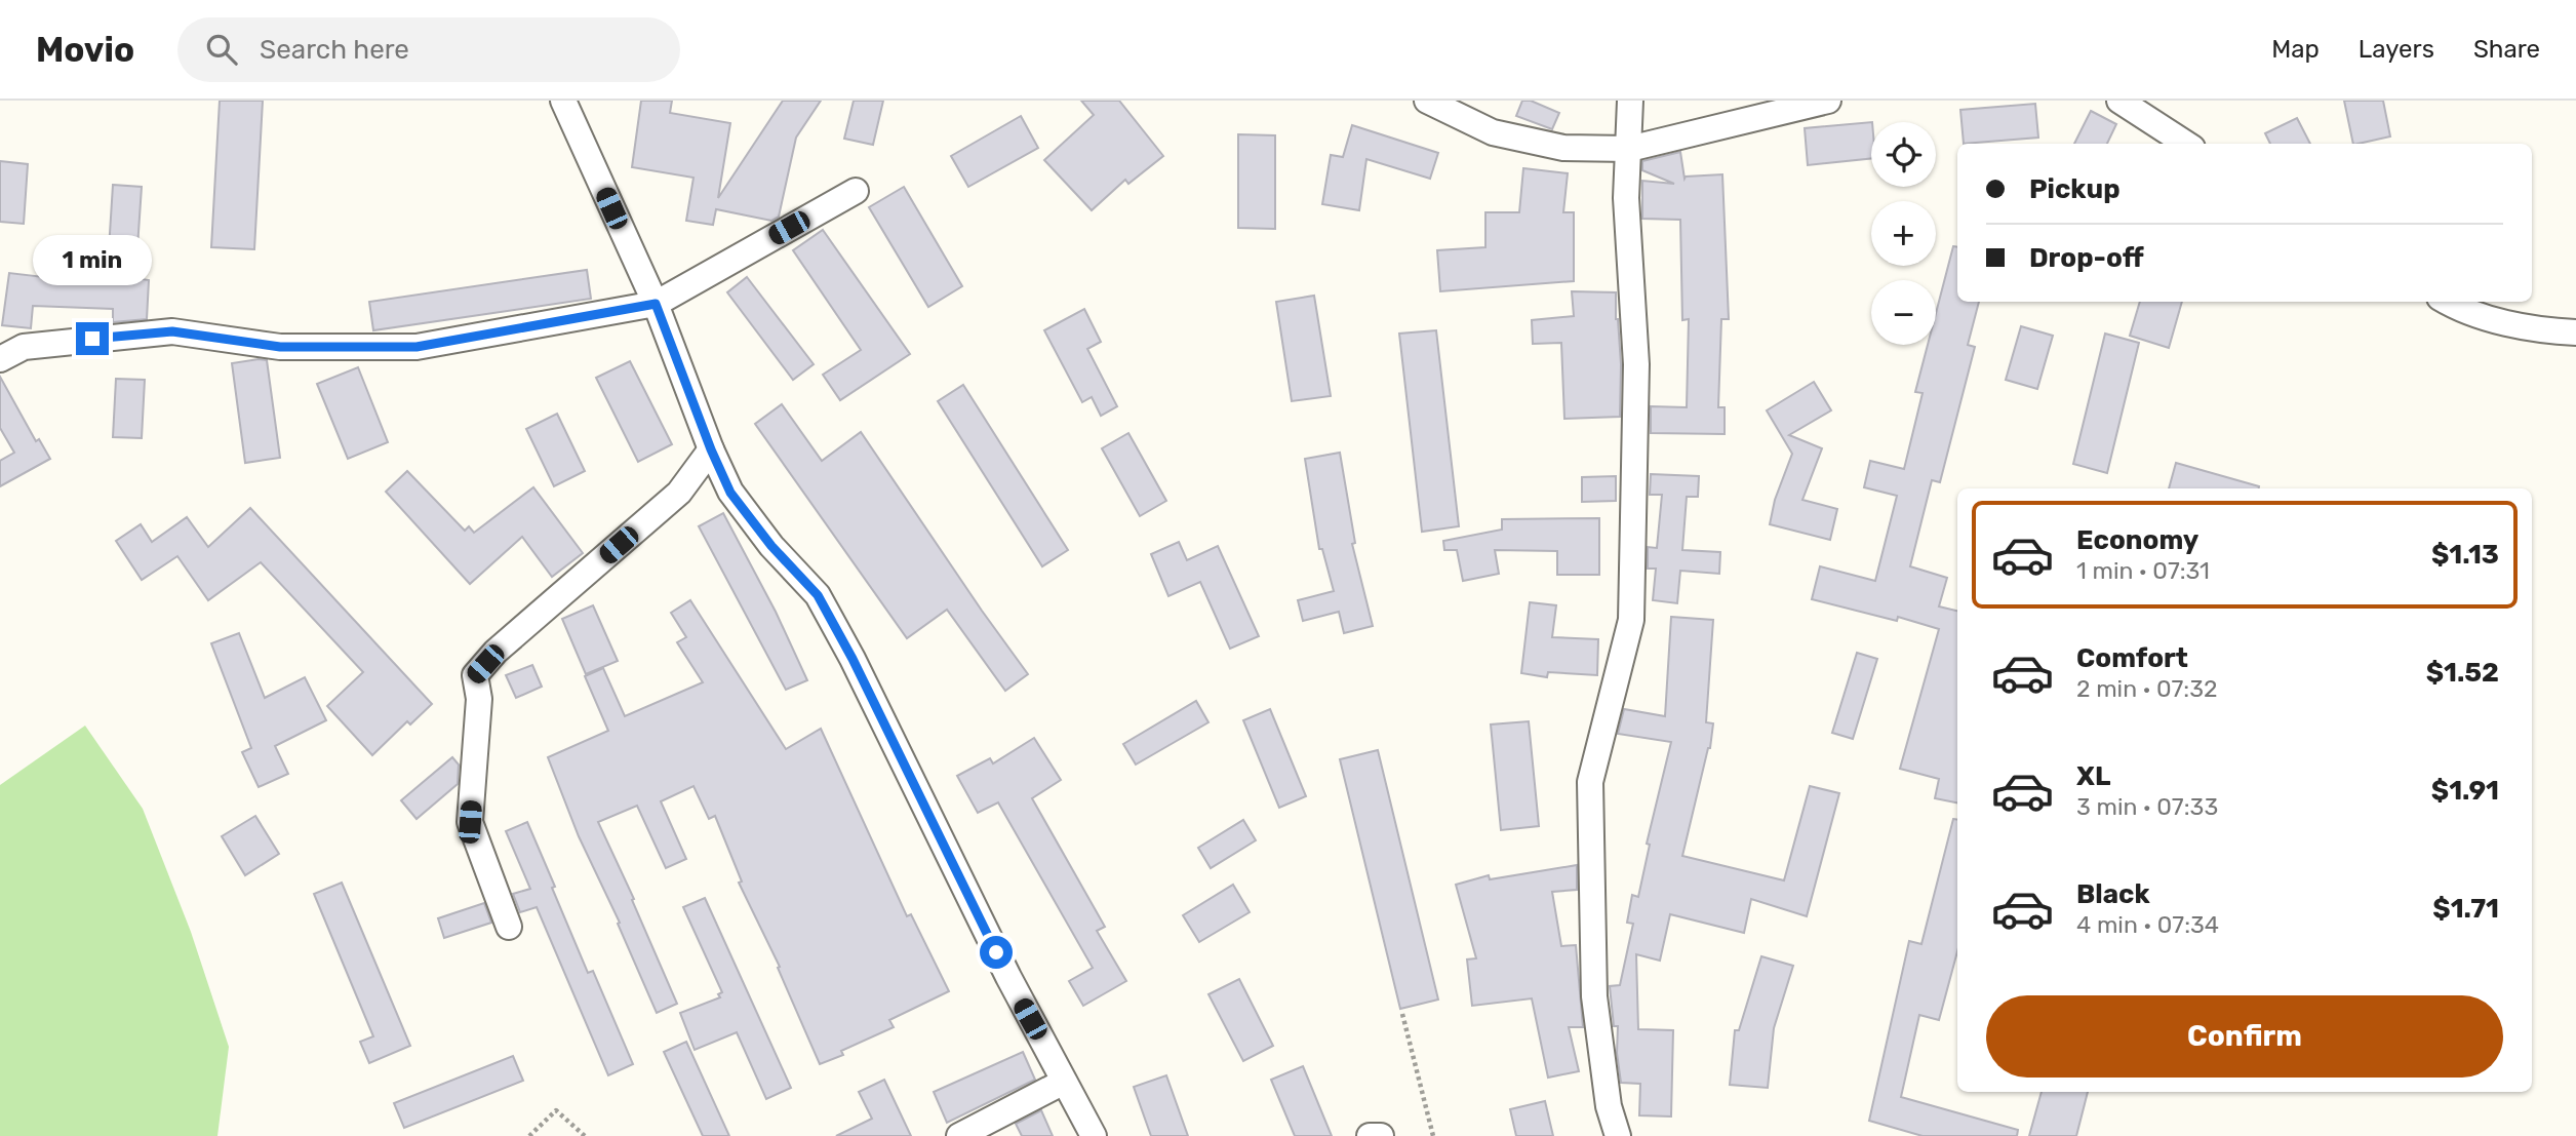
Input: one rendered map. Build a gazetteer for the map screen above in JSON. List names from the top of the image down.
{
  "page": {
    "header": "Movio",
    "search": "Search here",
    "nav": ["Map", "Layers", "Share"],
    "map_buttons": ["+", "−"],
    "banner": ["Pickup", "Drop-off"],
    "bubble": "1 min",
    "list": [
      {
        "name": "Economy",
        "note": "1 min · 07:31",
        "value": "$1.13"
      },
      {
        "name": "Comfort",
        "note": "2 min · 07:32",
        "value": "$1.52"
      },
      {
        "name": "XL",
        "note": "3 min · 07:33",
        "value": "$1.91"
      },
      {
        "name": "Black",
        "note": "4 min · 07:34",
        "value": "$1.71"
      }
    ],
    "buttons": "Confirm"
  }
}
